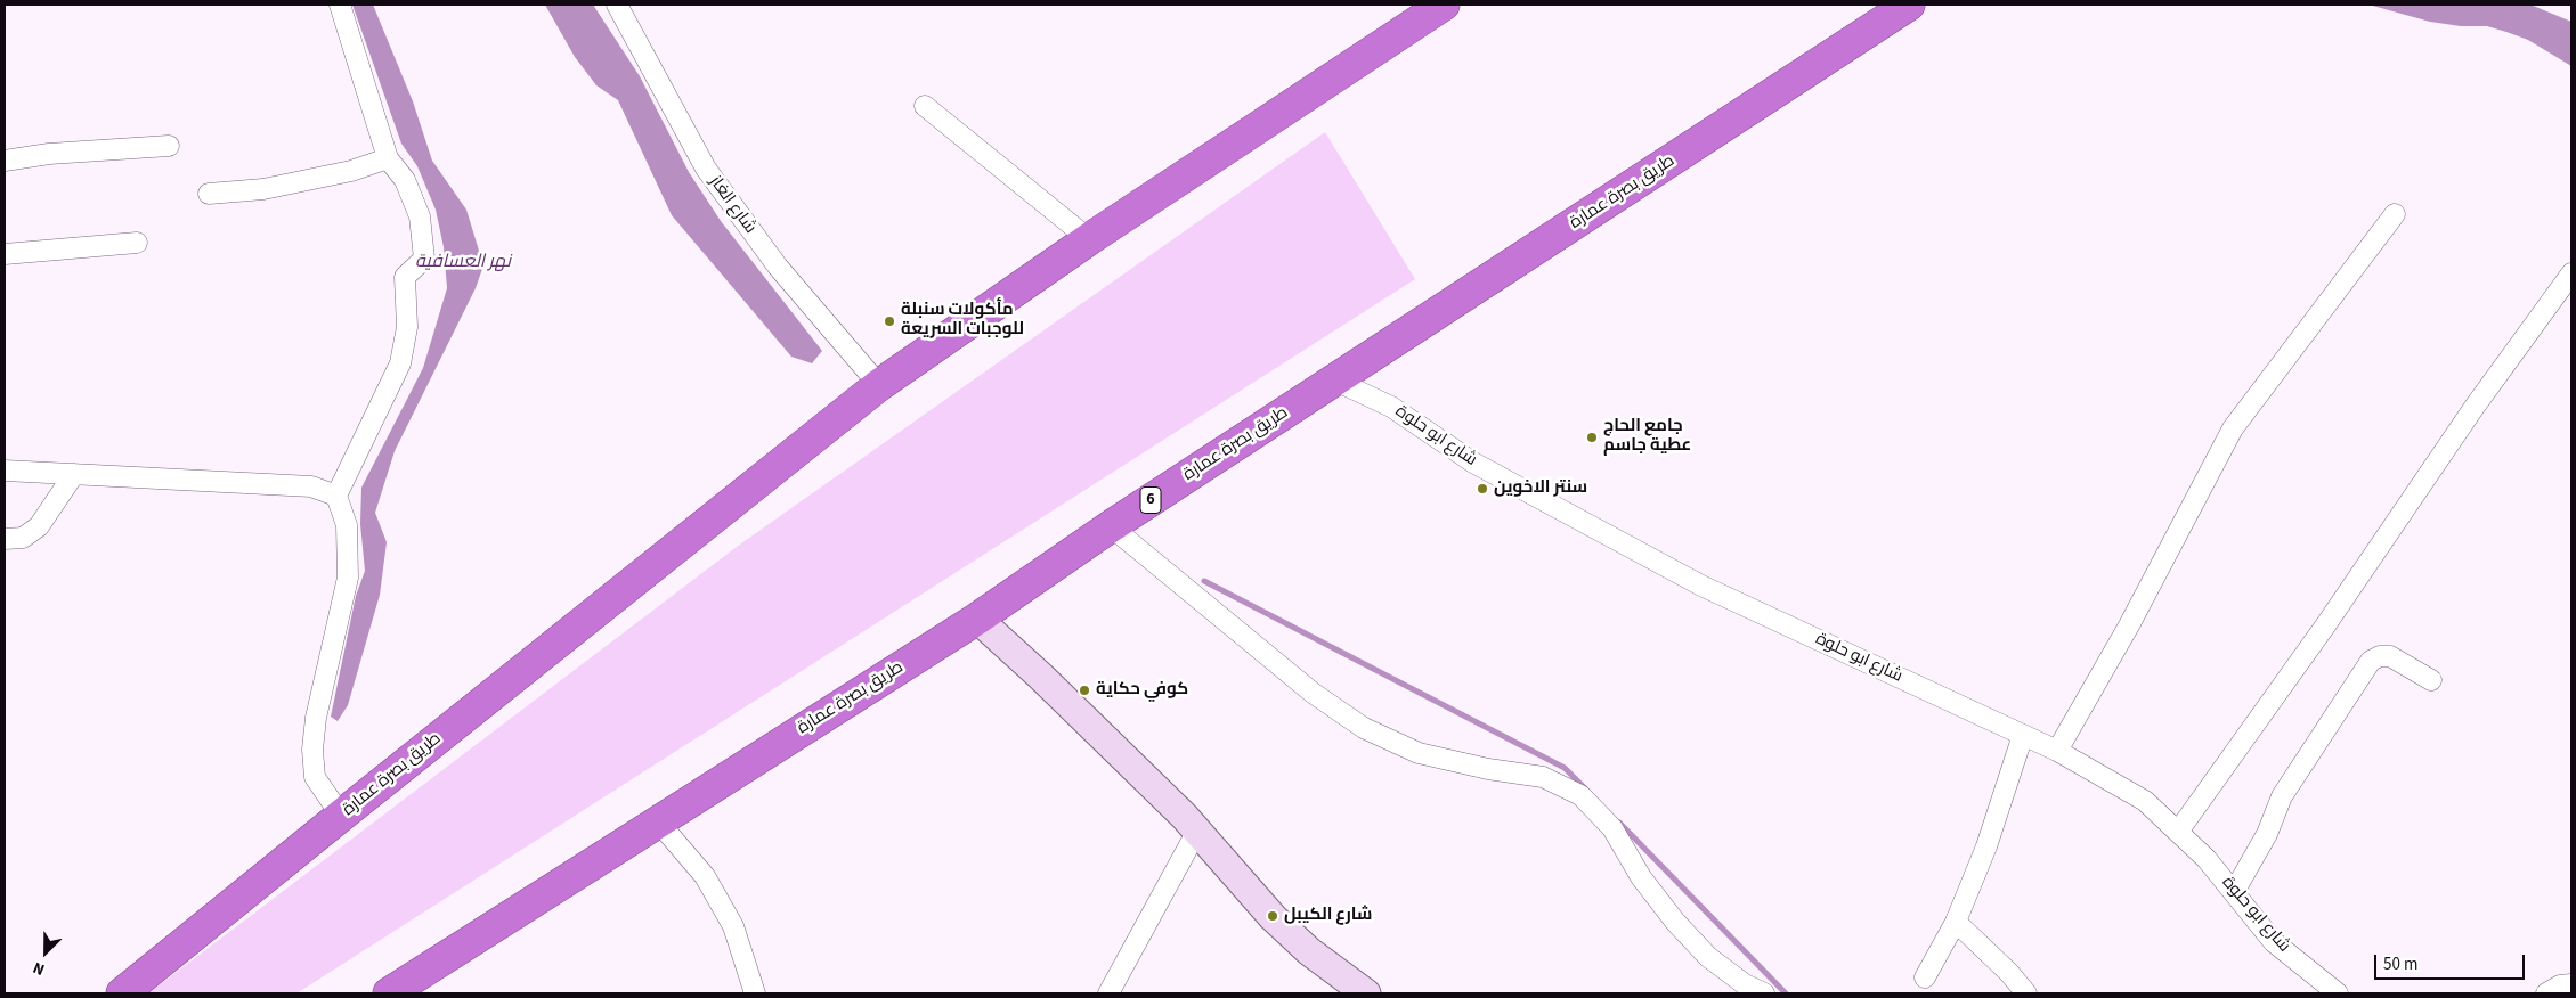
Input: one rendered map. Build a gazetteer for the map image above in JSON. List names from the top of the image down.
{
  "streets": {
    "highway": ["طريق بصرة عمارة", "6"],
    "street": ["شارع الغاز", "شارع ابو حلوة"]
  },
  "crossings": [
    ["طريق بصرة عمارة", "شارع الغاز"],
    ["طريق بصرة عمارة", "شارع ابو حلوة"]
  ],
  "water": ["نهر العسافية"],
  "places": [
    "مأكولات سنبلة للوجبات السريعة",
    "جامع الحاج عطية جاسم",
    "سنتر الاخوين",
    "كوفي حكاية",
    "شارع الكيبل"
  ],
  "scale_bar": "50 m",
  "north": "bottom left"
}
